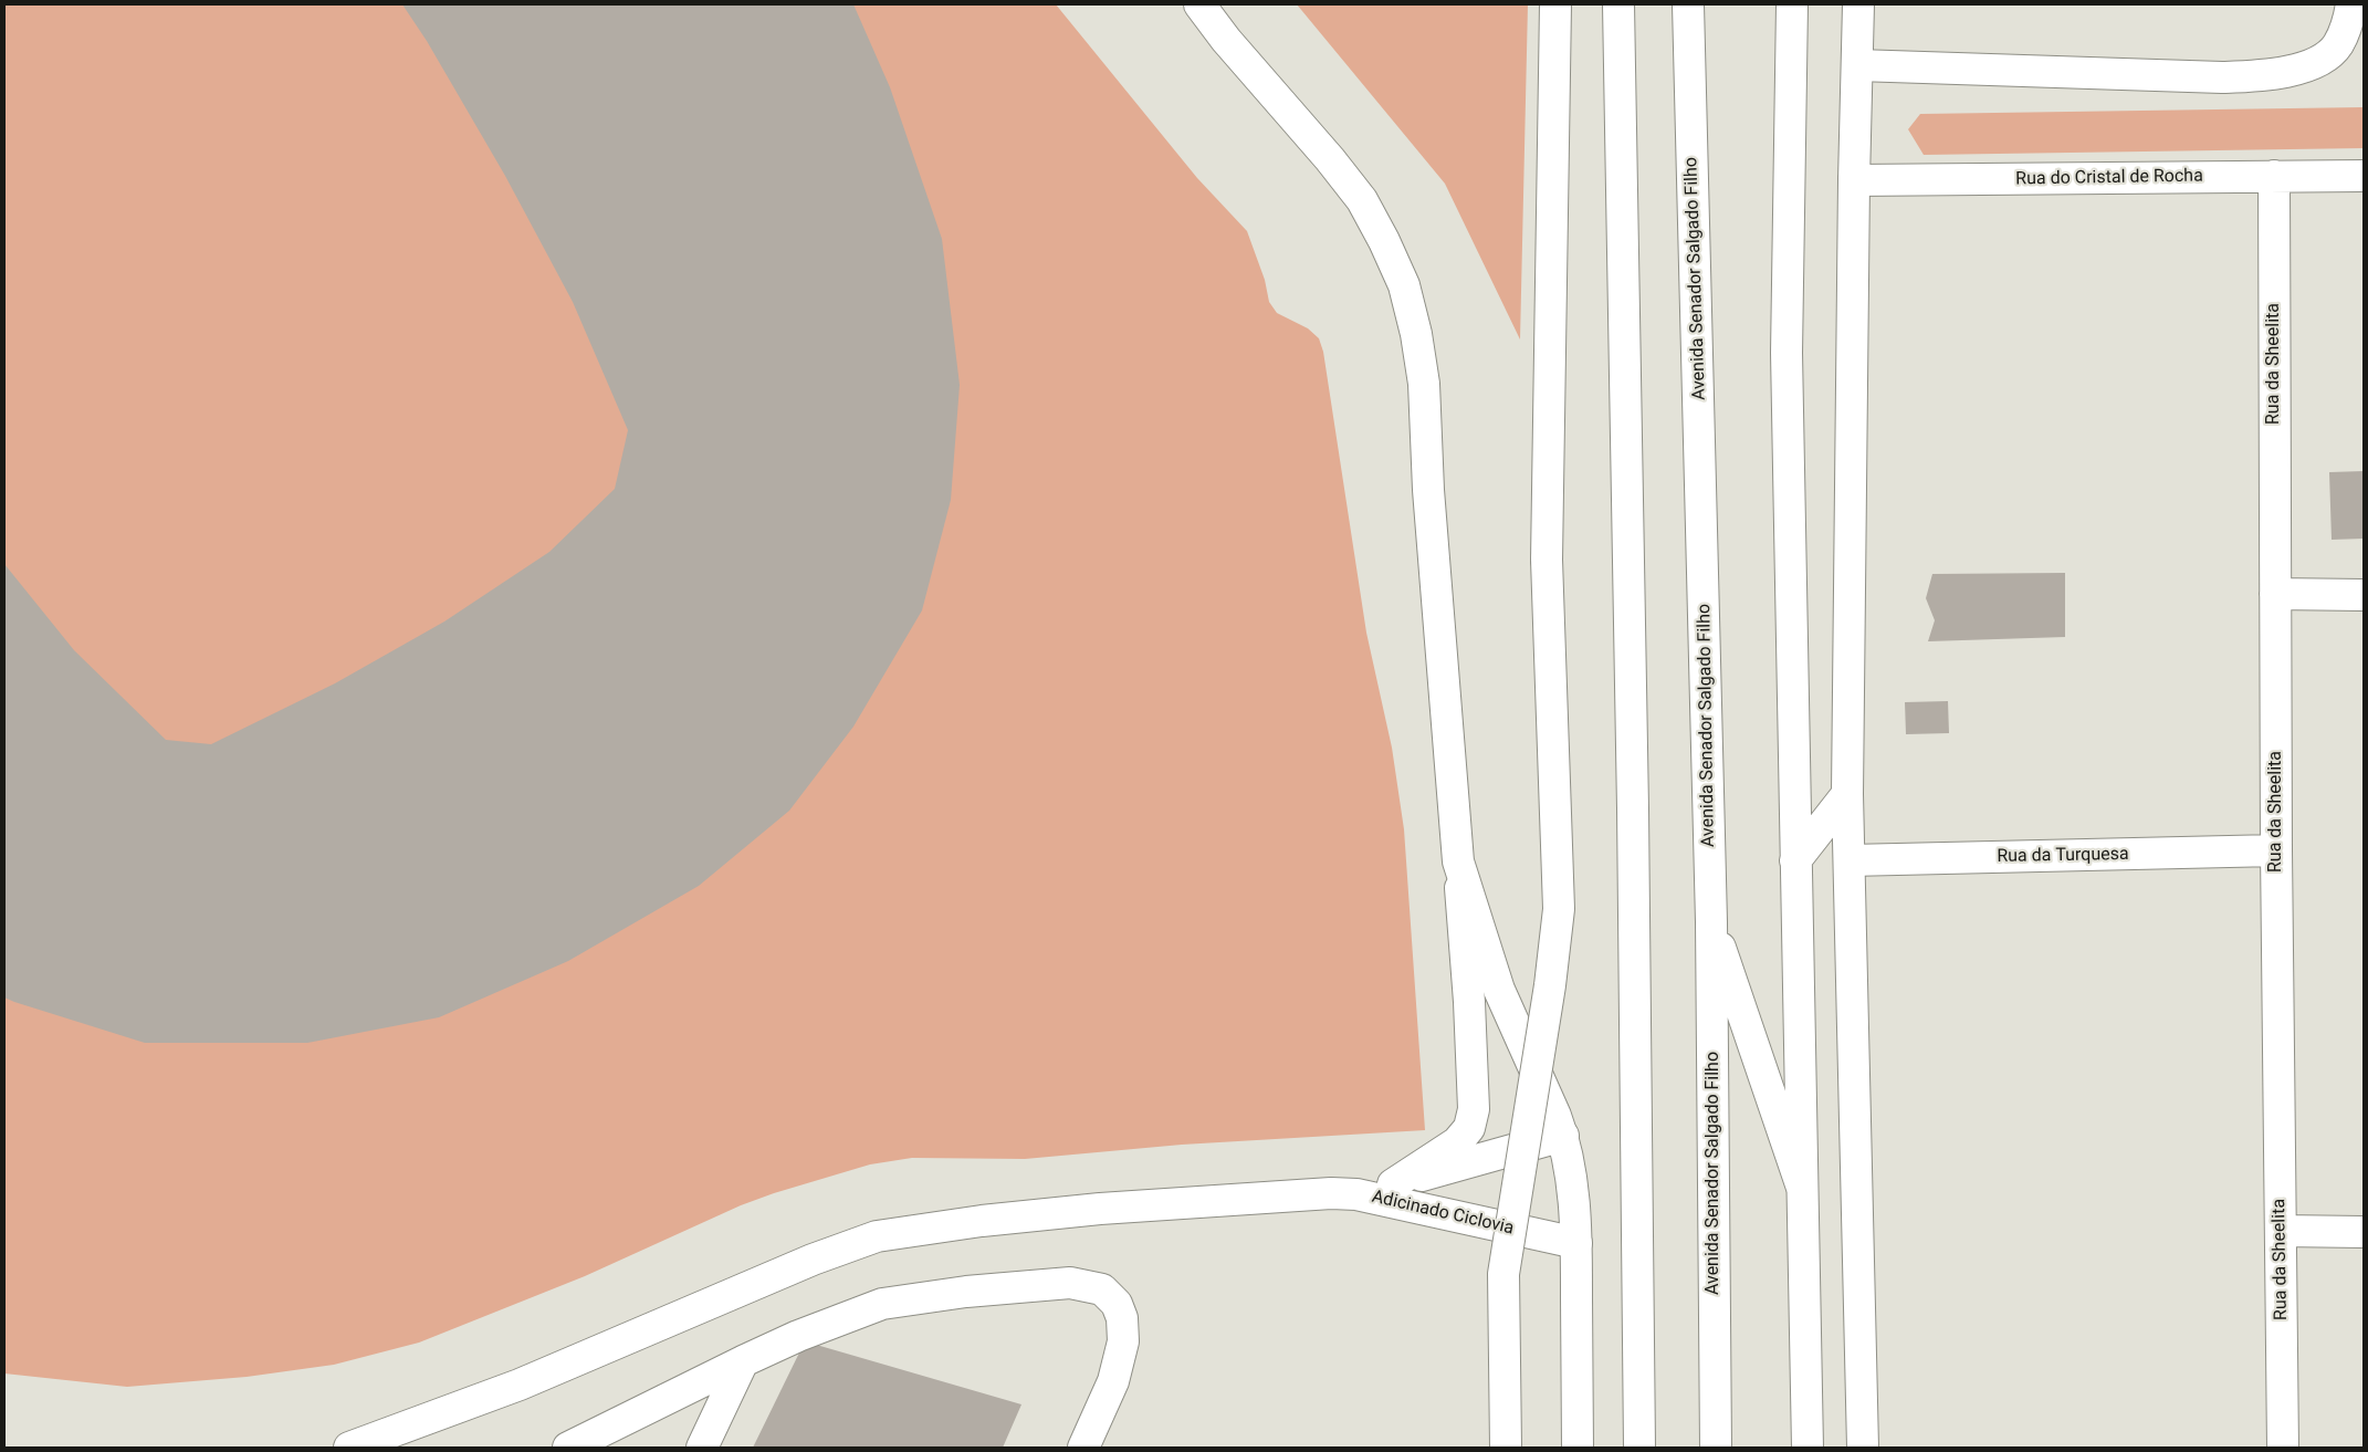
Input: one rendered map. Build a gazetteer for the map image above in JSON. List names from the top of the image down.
{
  "streets": {
    "main road": [
      "Rua do Cristal de Rocha",
      "Avenida Senador Salgado Filho",
      "Rua da Sheelita",
      "Rua da Turquesa",
      "Adicinado Ciclovia"
    ]
  },
  "crossings": [
    ["Rua do Cristal de Rocha", "Rua da Sheelita"],
    ["Rua da Sheelita", "Rua da Turquesa"]
  ]
}
